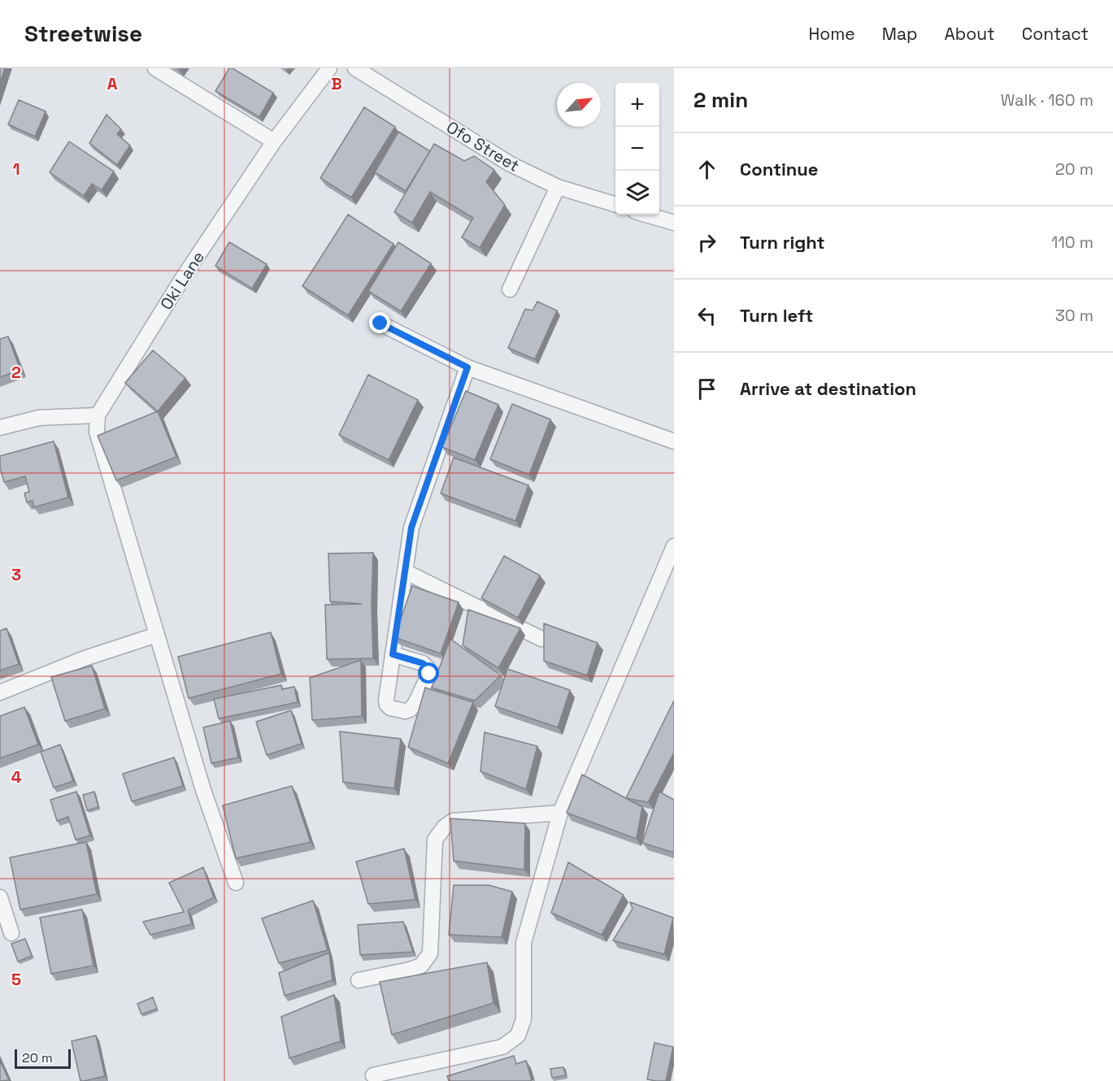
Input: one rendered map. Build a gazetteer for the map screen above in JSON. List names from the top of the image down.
{
  "streets": {
    "street": ["Ofo Street", "Oki Lane"]
  },
  "scale_bar": "20 m",
  "north": "top right",
  "page": {
    "header": "Streetwise",
    "nav": [
      "Home",
      "Map",
      "About",
      "Contact"
    ],
    "heading": ["2 min", "Walk · 160 m"],
    "map_buttons": ["+", "−"],
    "list": [
      ["Continue", "20 m"],
      ["Turn right", "110 m"],
      ["Turn left", "30 m"],
      "Arrive at destination"
    ],
    "scale": "20 m"
  },
  "grid": {
    "columns": ["A", "B"],
    "rows": [
      "1",
      "2",
      "3",
      "4",
      "5"
    ]
  }
}
